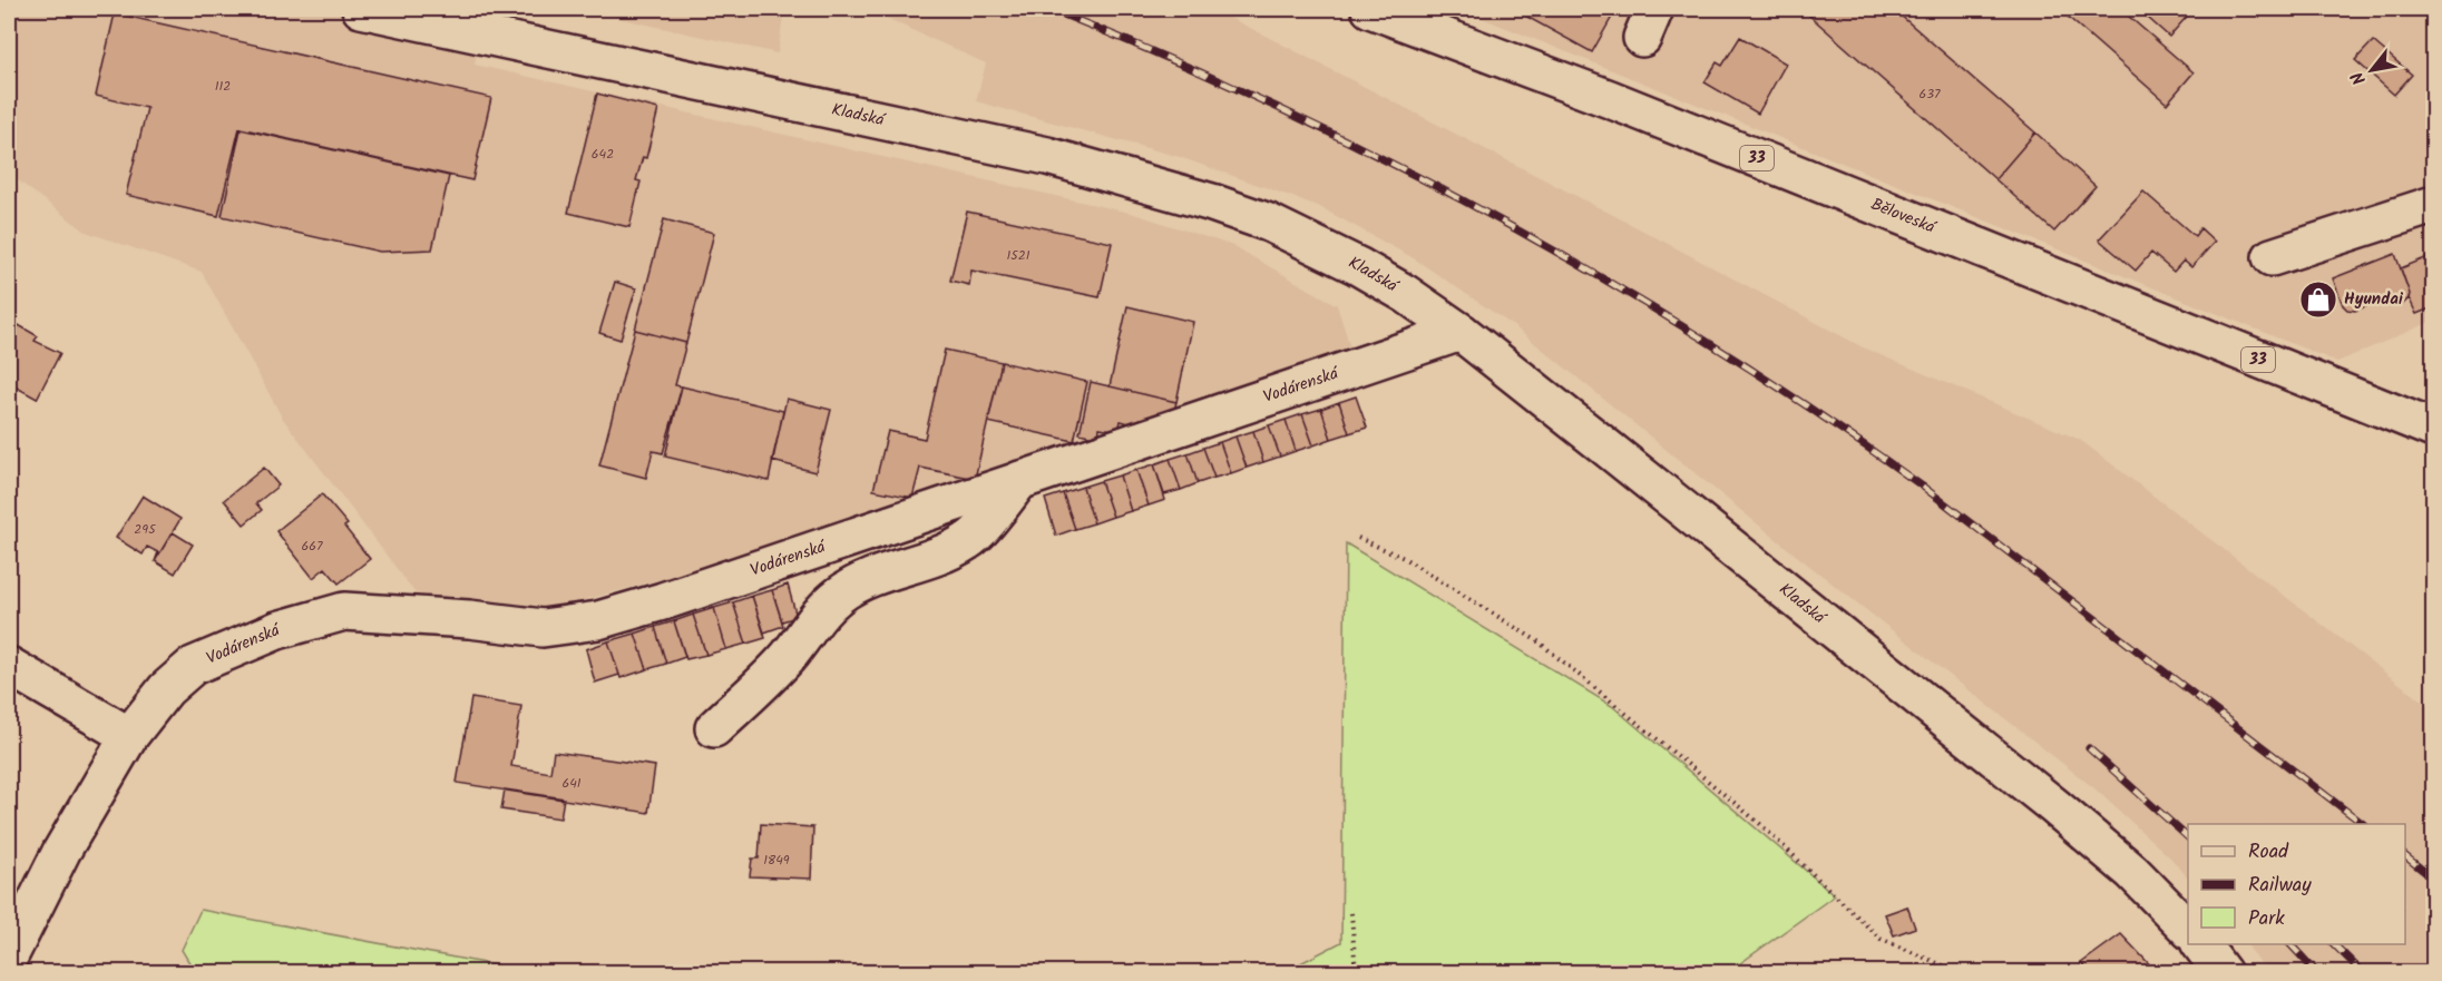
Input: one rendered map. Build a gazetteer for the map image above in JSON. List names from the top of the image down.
{
  "streets": {
    "main road": [
      "Kladská",
      "33",
      "Běloveská",
      "Vodárenská"
    ]
  },
  "crossings": [
    ["Kladská", "Vodárenská"]
  ],
  "places": {
    "shop": ["Hyundai"]
  },
  "house_numbers": [
    "112",
    "637",
    "642",
    "1521",
    "295",
    "667",
    "641",
    "1849"
  ],
  "legend": ["Road", "Railway", "Park"],
  "north": "bottom left"
}
